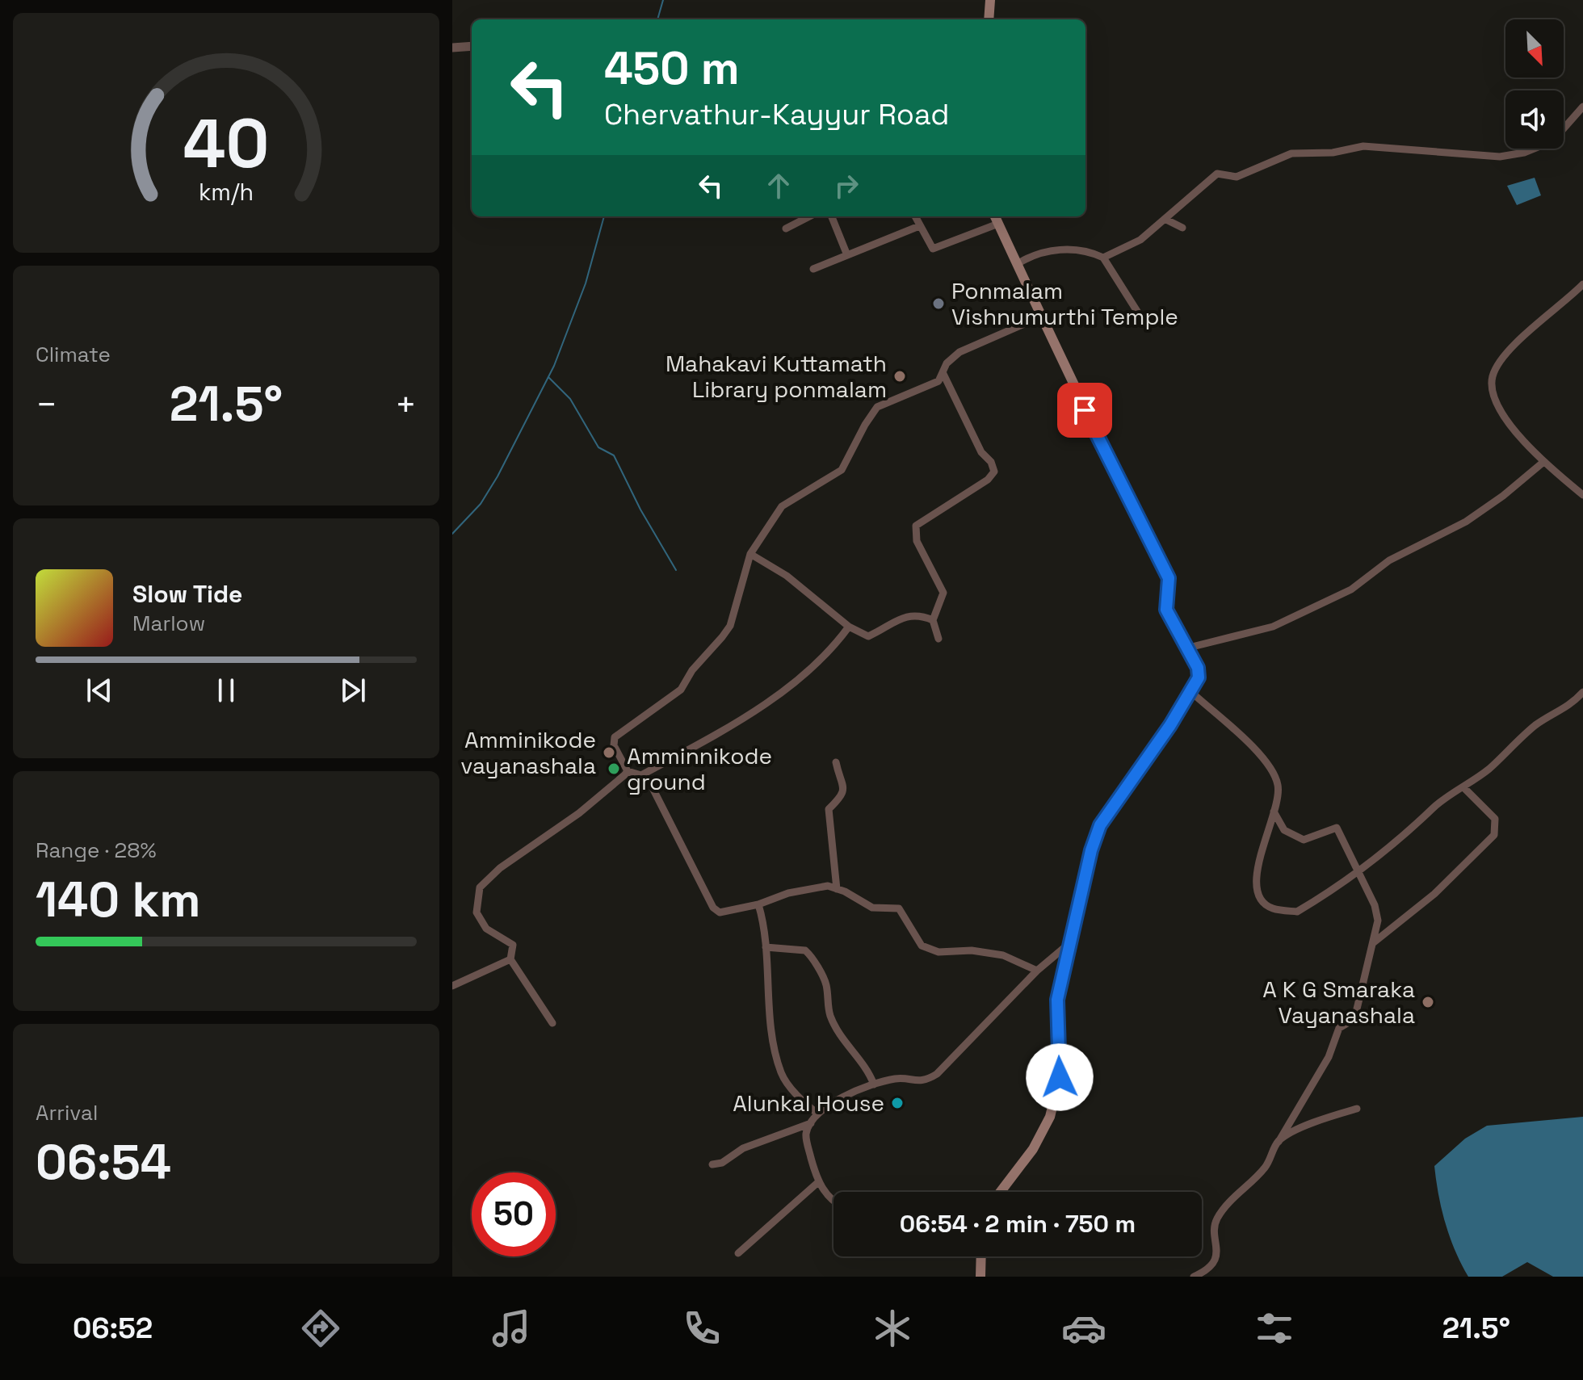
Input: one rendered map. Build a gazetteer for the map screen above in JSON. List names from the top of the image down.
{
  "places": [
    "Ponmalam Vishnumurthi Temple",
    "Mahakavi Kuttamath Library ponmalam",
    "Amminikode vayanashala",
    "Amminnikode ground",
    "A K G Smaraka Vayanashala",
    "Alunkal House"
  ],
  "north": "bottom right",
  "page": {
    "turn": ["450 m", "Chervathur-Kayyur Road"],
    "tile": [
      "Climate",
      ["Range · 28%", "140 km"],
      ["Arrival", "06:54"]
    ],
    "heat": ["−", "21.5°", "+"],
    "song": ["Slow Tide", "Marlow"],
    "limit": "50",
    "trip": "06:54 · 2 min · 750 m",
    "tabs": ["06:52", "21.5°"],
    "gauge": ["40", "km/h"]
  }
}
